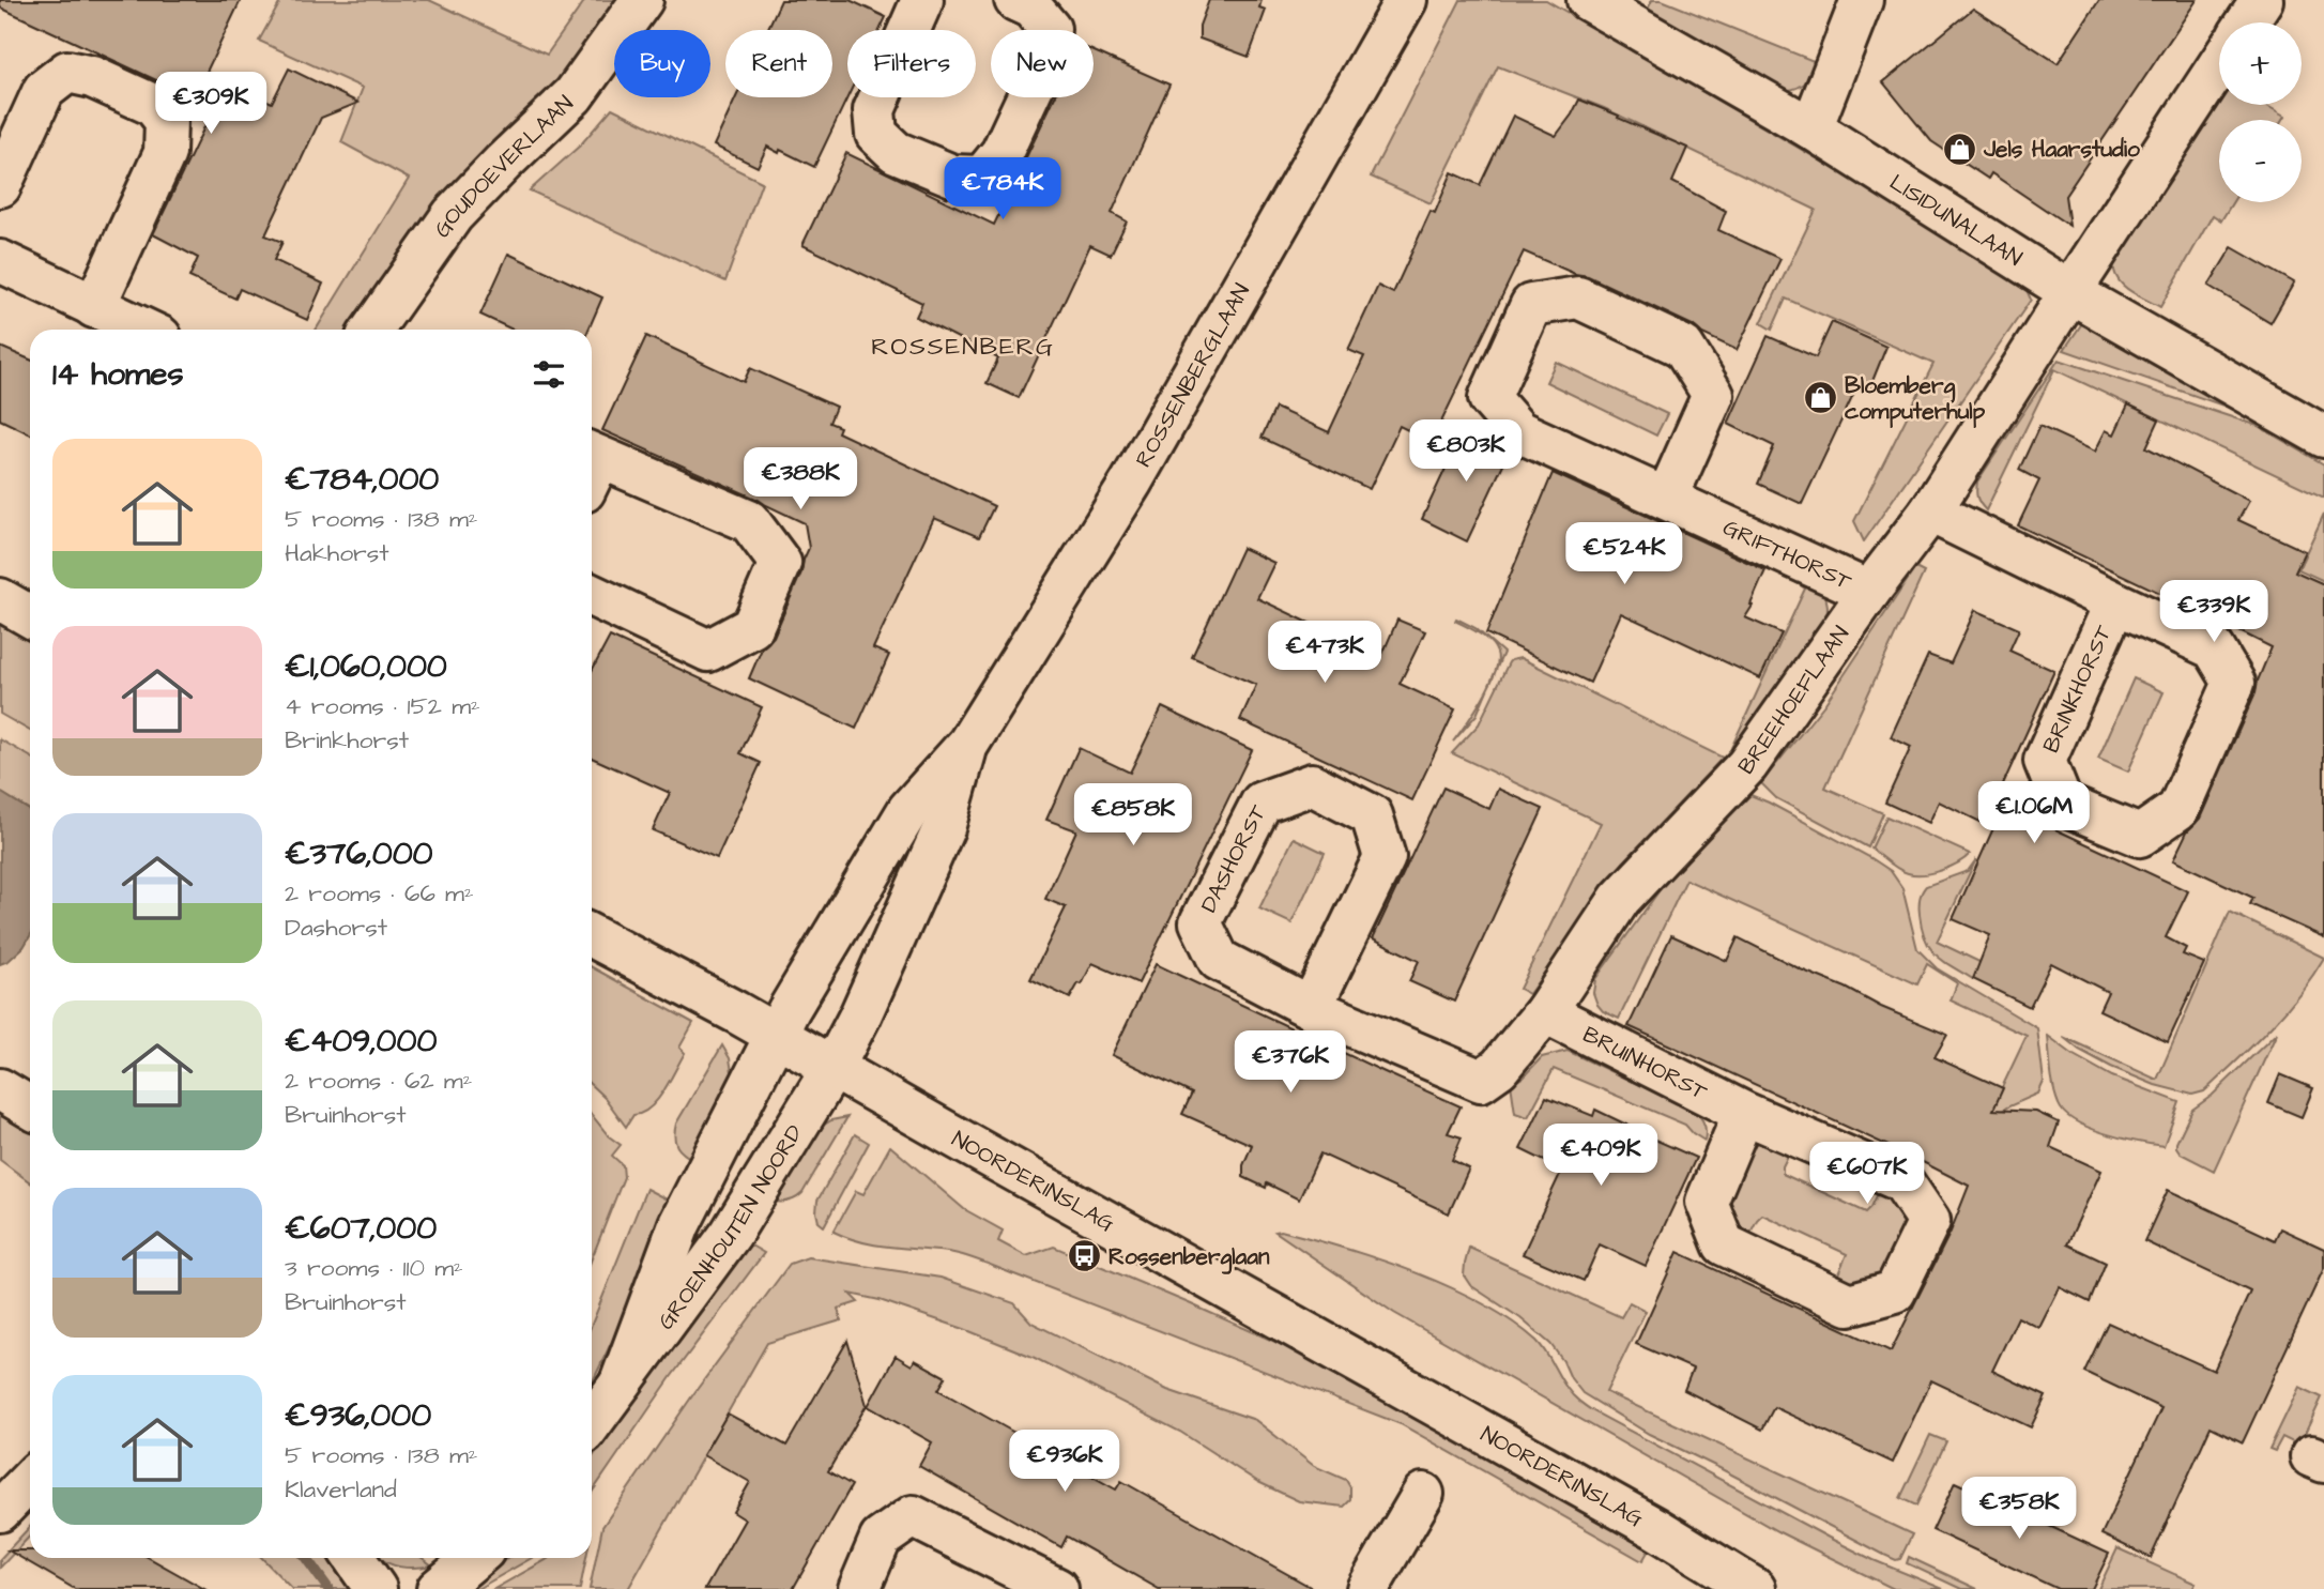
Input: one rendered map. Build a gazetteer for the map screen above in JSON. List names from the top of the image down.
{
  "streets": {
    "street": [
      "GOUDOEVERLAAN",
      "LISIDUNALAAN",
      "ROSSENBERGLAAN",
      "GRIFTHORST",
      "BRINKHORST",
      "BREEHOEFLAAN",
      "DASHORST",
      "BRUINHORST",
      "NOORDERINSLAG",
      "GROENHOUTEN NOORD"
    ]
  },
  "crossings": [
    ["LISIDUNALAAN", "BREEHOEFLAAN"],
    ["ROSSENBERGLAAN", "NOORDERINSLAG"],
    ["ROSSENBERGLAAN", "GROENHOUTEN NOORD"],
    ["GRIFTHORST", "BREEHOEFLAAN"],
    ["BRINKHORST", "BREEHOEFLAAN"],
    ["BREEHOEFLAAN", "DASHORST"],
    ["BREEHOEFLAAN", "BRUINHORST"],
    ["NOORDERINSLAG", "GROENHOUTEN NOORD"]
  ],
  "districts": ["ROSSENBERG"],
  "places": {
    "shop": ["Jels Haarstudio", "Bloemberg computerhulp"],
    "bus stop": ["Rossenberglaan"]
  },
  "page": {
    "map_buttons": ["+", "−"],
    "chip": [
      "Buy",
      "Rent",
      "Filters",
      "New"
    ],
    "price": [
      "€309K",
      "€784K",
      "€803K",
      "€388K",
      "€524K",
      "€339K",
      "€473K",
      "€1.06M",
      "€858K",
      "€376K",
      "€409K",
      "€607K",
      "€936K",
      "€358K"
    ],
    "heading": "14 homes",
    "list": [
      {
        "name": "€784,000",
        "note": "5 rooms · 138 m² · Hakhorst"
      },
      {
        "name": "€1,060,000",
        "note": "4 rooms · 152 m² · Brinkhorst"
      },
      {
        "name": "€376,000",
        "note": "2 rooms · 66 m² · Dashorst"
      },
      {
        "name": "€409,000",
        "note": "2 rooms · 62 m² · Bruinhorst"
      },
      {
        "name": "€607,000",
        "note": "3 rooms · 110 m² · Bruinhorst"
      },
      {
        "name": "€936,000",
        "note": "5 rooms · 138 m² · Klaverland"
      }
    ]
  }
}
